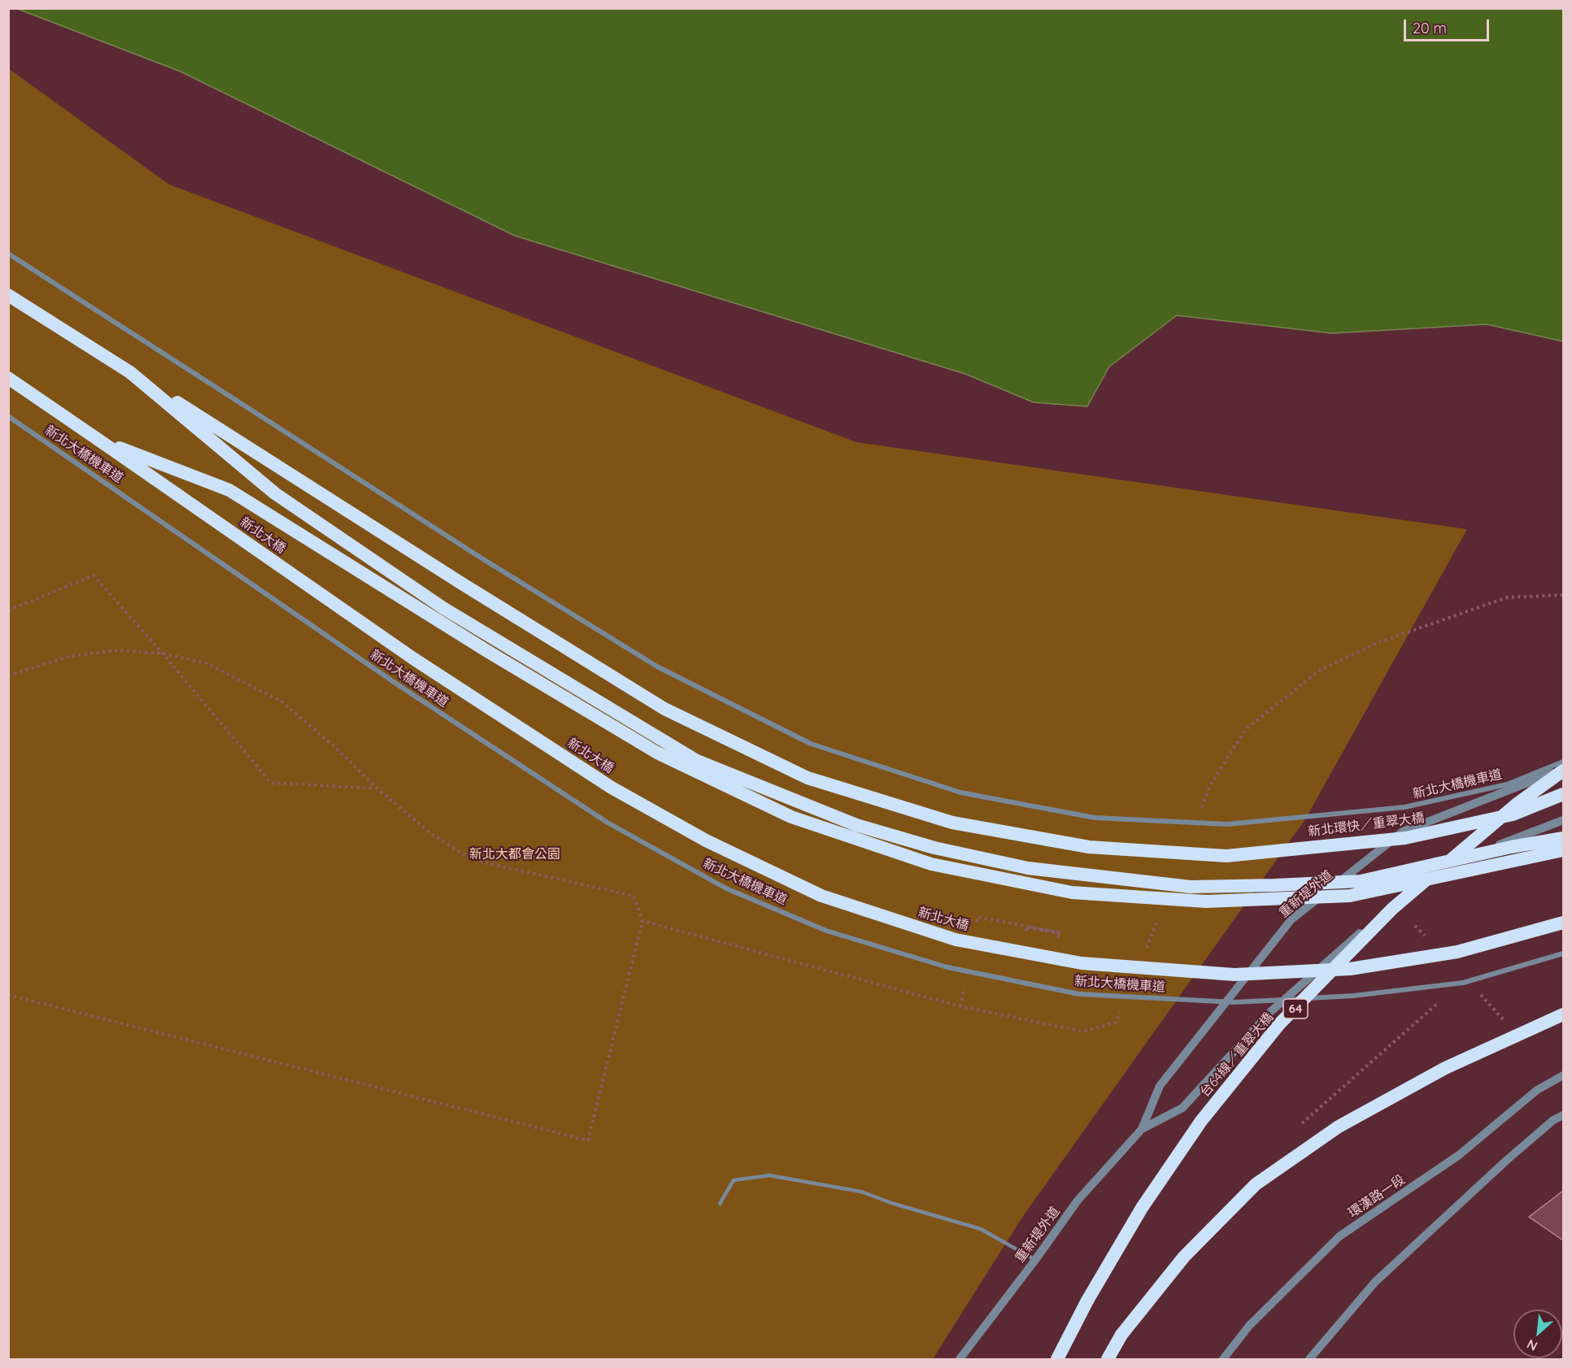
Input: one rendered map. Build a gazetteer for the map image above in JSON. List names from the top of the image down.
{
  "streets": {
    "highway": [
      "新北大橋",
      "新北環快／重翠大橋",
      "64",
      "台64線／重翠大橋"
    ],
    "street": ["新北大橋機車道", "重新堤外道", "環漢路一段"]
  },
  "crossings": [
    ["重新堤外道", "台64線／重翠大橋"]
  ],
  "parks": ["新北大都會公園"],
  "scale_bar": "20 m",
  "north": "bottom left"
}
